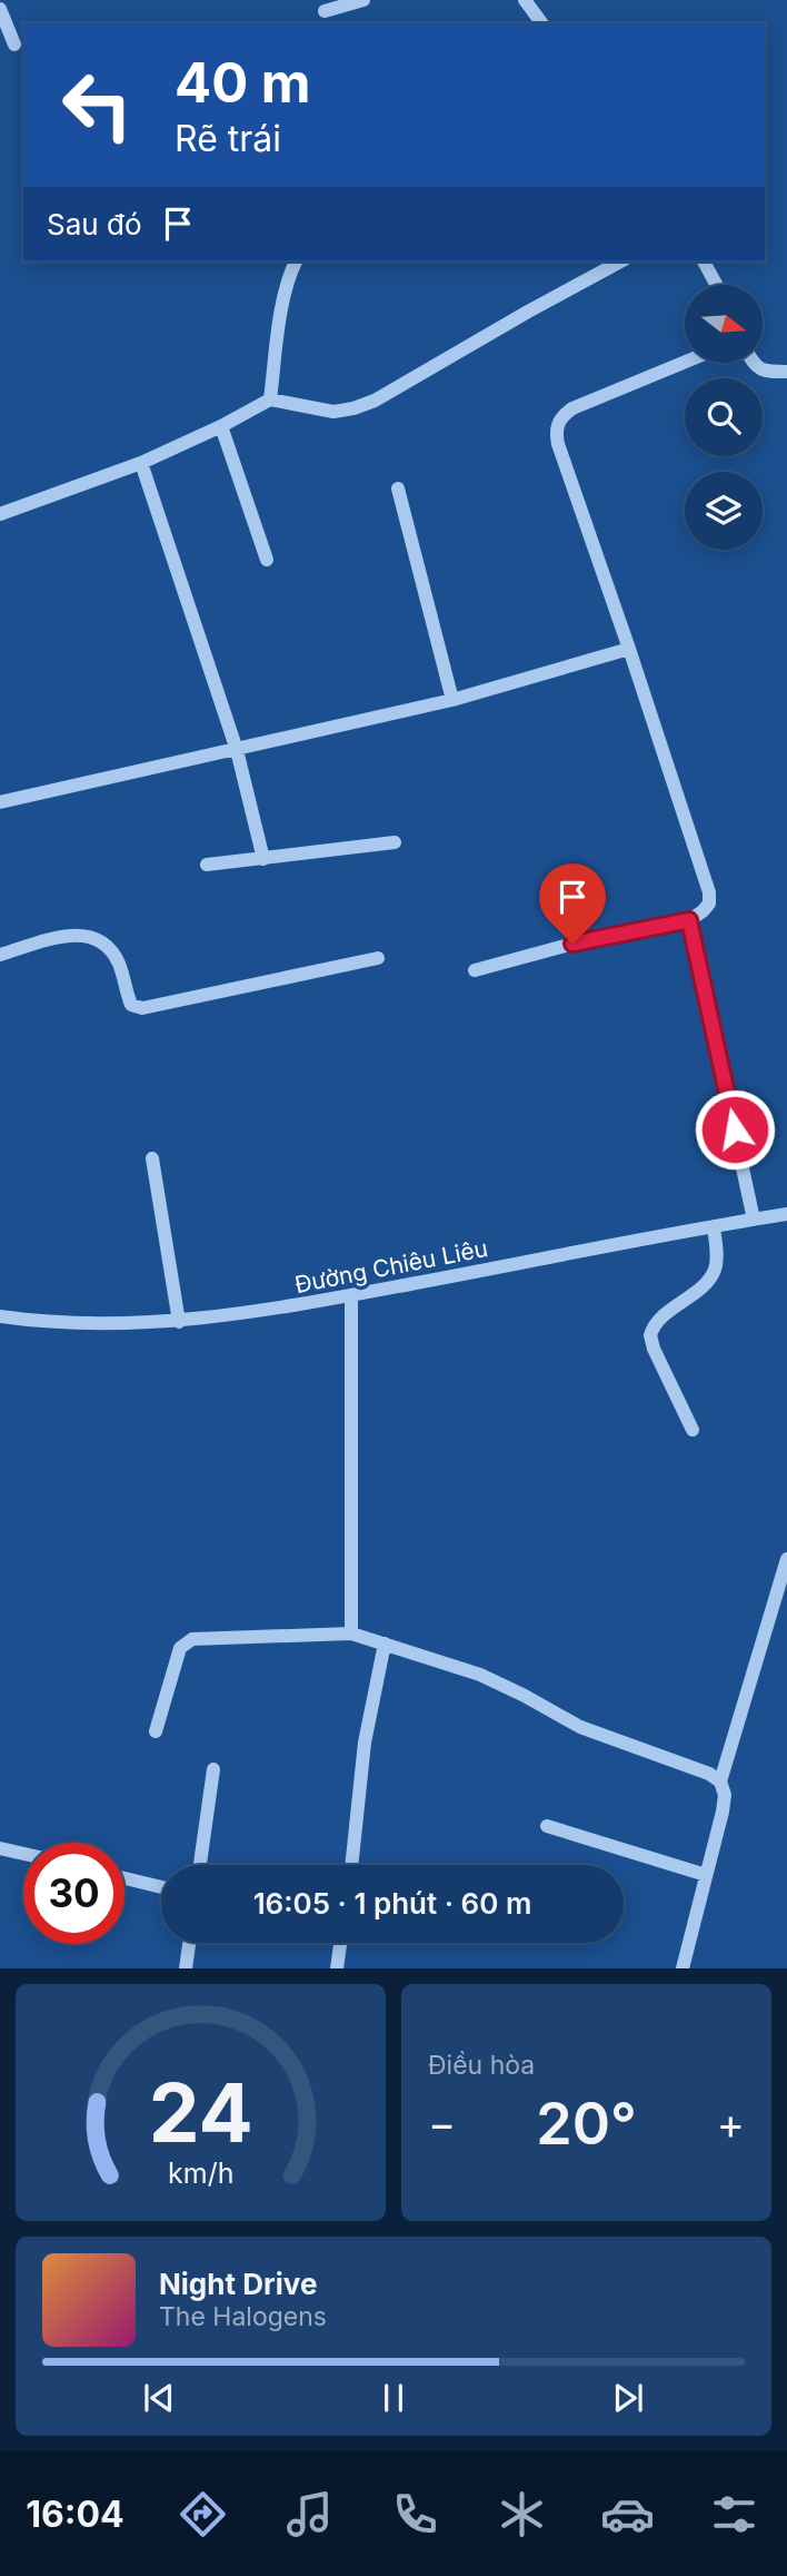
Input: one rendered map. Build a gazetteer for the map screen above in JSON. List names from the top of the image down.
{
  "streets": {
    "street": ["Đường Chiêu Liêu"]
  },
  "north": "right",
  "page": {
    "turn": ["40 m", "Rẽ trái"],
    "then": "Sau đó",
    "limit": "30",
    "trip": "16:05 · 1 phút · 60 m",
    "tile": "Điều hòa",
    "heat": ["−", "20°", "+"],
    "song": ["Night Drive", "The Halogens"],
    "tabs": "16:04",
    "gauge": ["24", "km/h"]
  }
}
